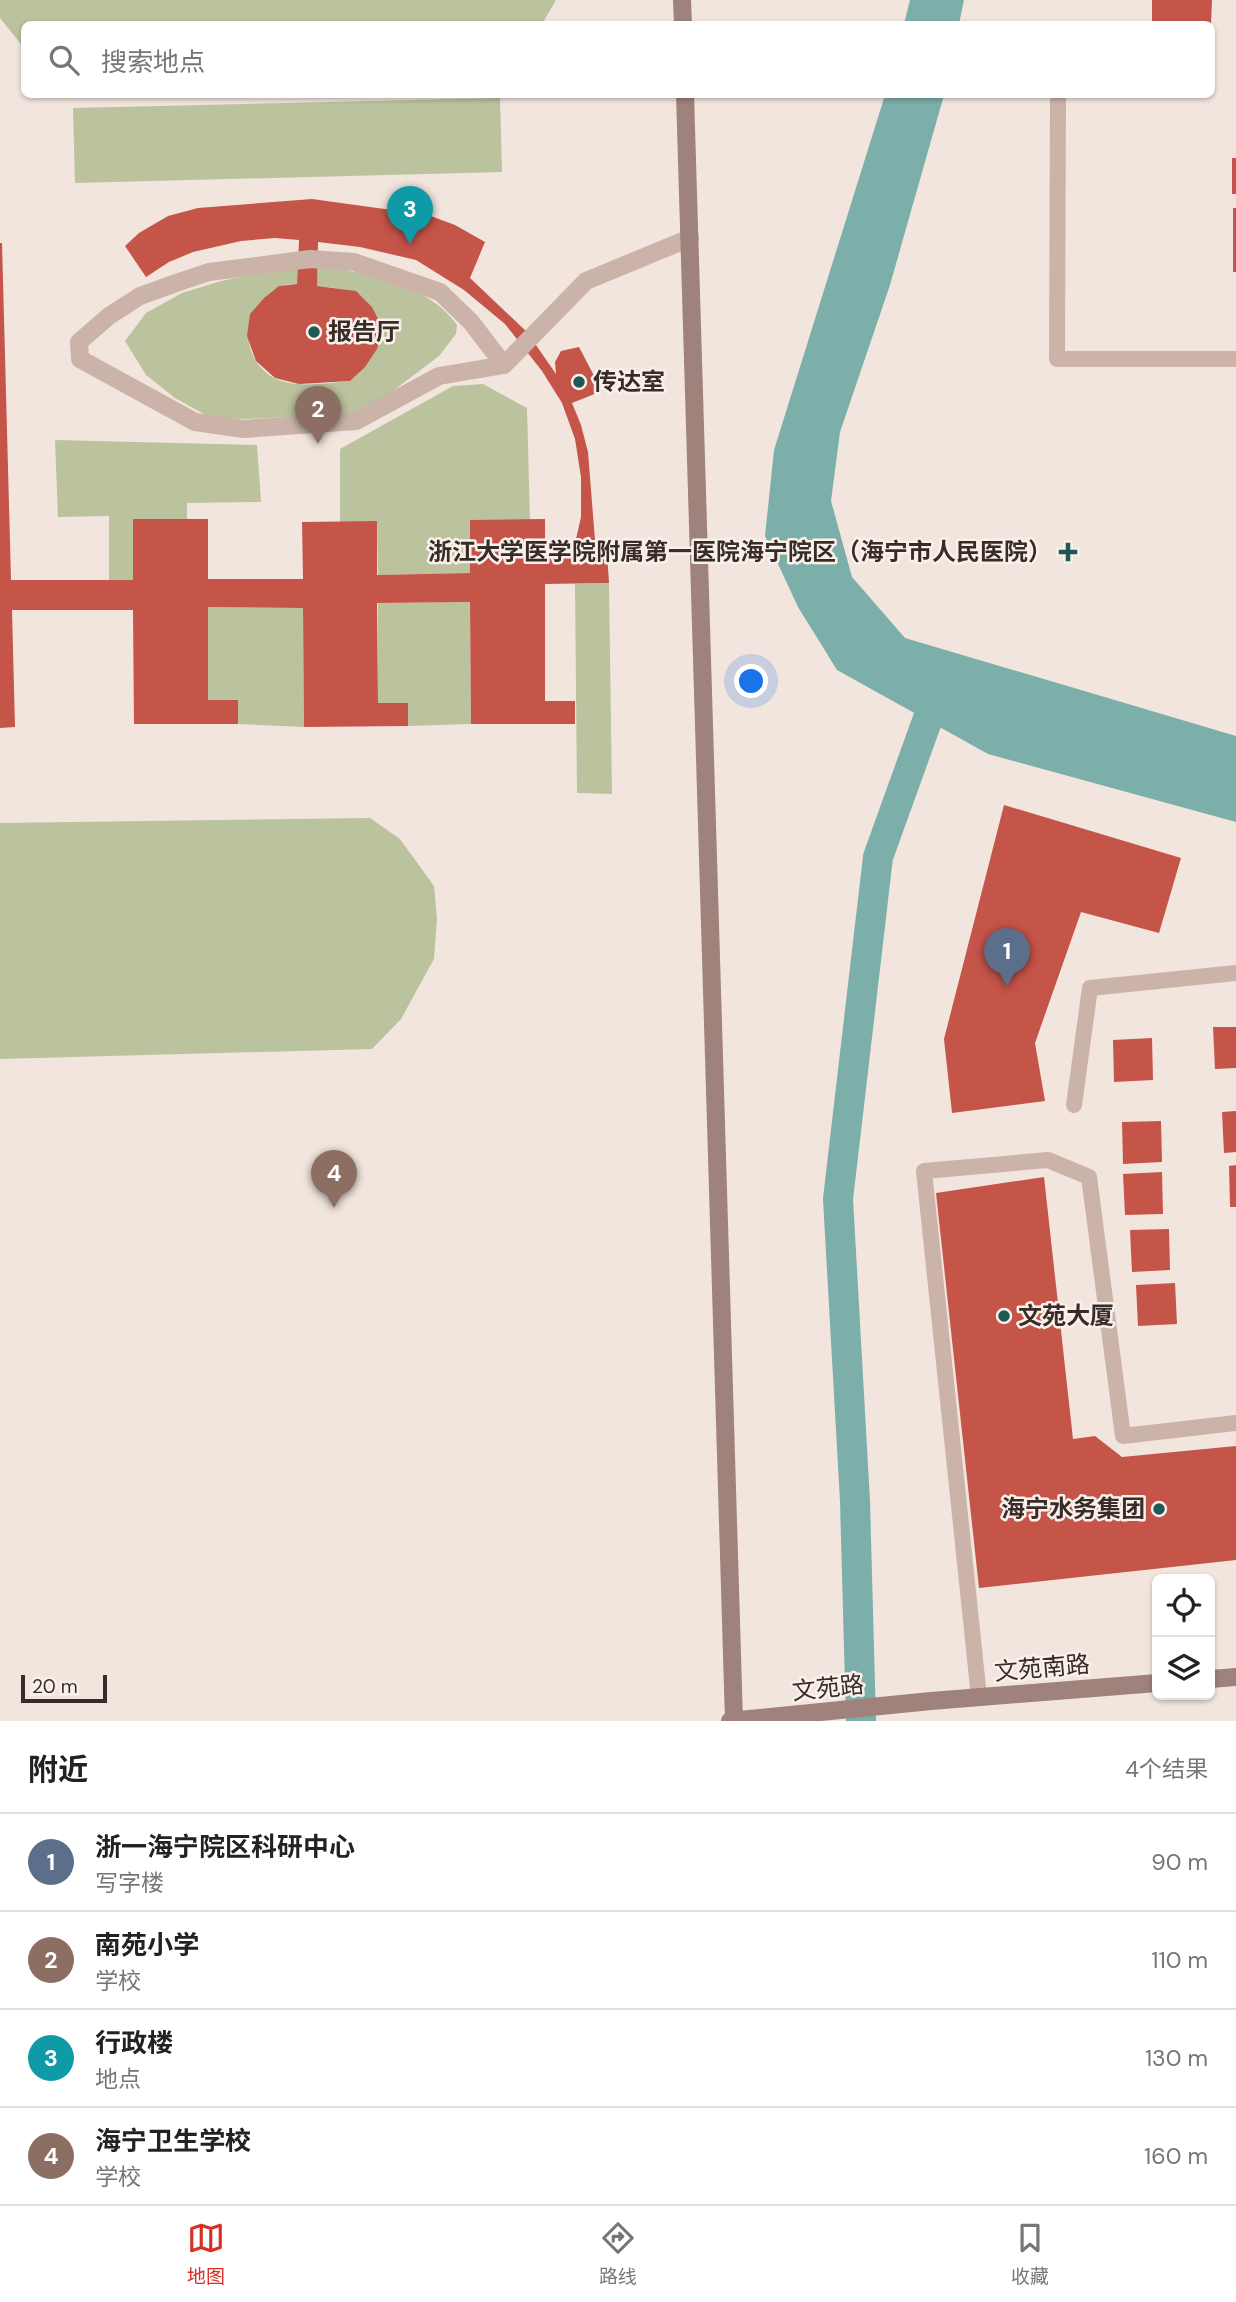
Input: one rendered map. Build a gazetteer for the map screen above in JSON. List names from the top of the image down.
{
  "streets": {
    "street": ["文苑南路", "文苑路"]
  },
  "crossings": [
    ["文苑南路", "文苑路"]
  ],
  "places": {
    "other": [
      "报告厅",
      "传达室",
      "文苑大厦",
      "海宁水务集团"
    ],
    "health": ["浙江大学医学院附属第一医院海宁院区（海宁市人民医院）"]
  },
  "scale_bar": "20 m",
  "page": {
    "search": "搜索地点",
    "pins": [
      "3",
      "2",
      "1",
      "4"
    ],
    "scale": "20 m",
    "heading": ["附近", "4个结果"],
    "list": [
      {
        "mark": "1",
        "name": "浙一海宁院区科研中心",
        "note": "写字楼",
        "value": "90 m"
      },
      {
        "mark": "2",
        "name": "南苑小学",
        "note": "学校",
        "value": "110 m"
      },
      {
        "mark": "3",
        "name": "行政楼",
        "note": "地点",
        "value": "130 m"
      },
      {
        "mark": "4",
        "name": "海宁卫生学校",
        "note": "学校",
        "value": "160 m"
      }
    ],
    "nav": ["地图", "路线", "收藏"]
  }
}
